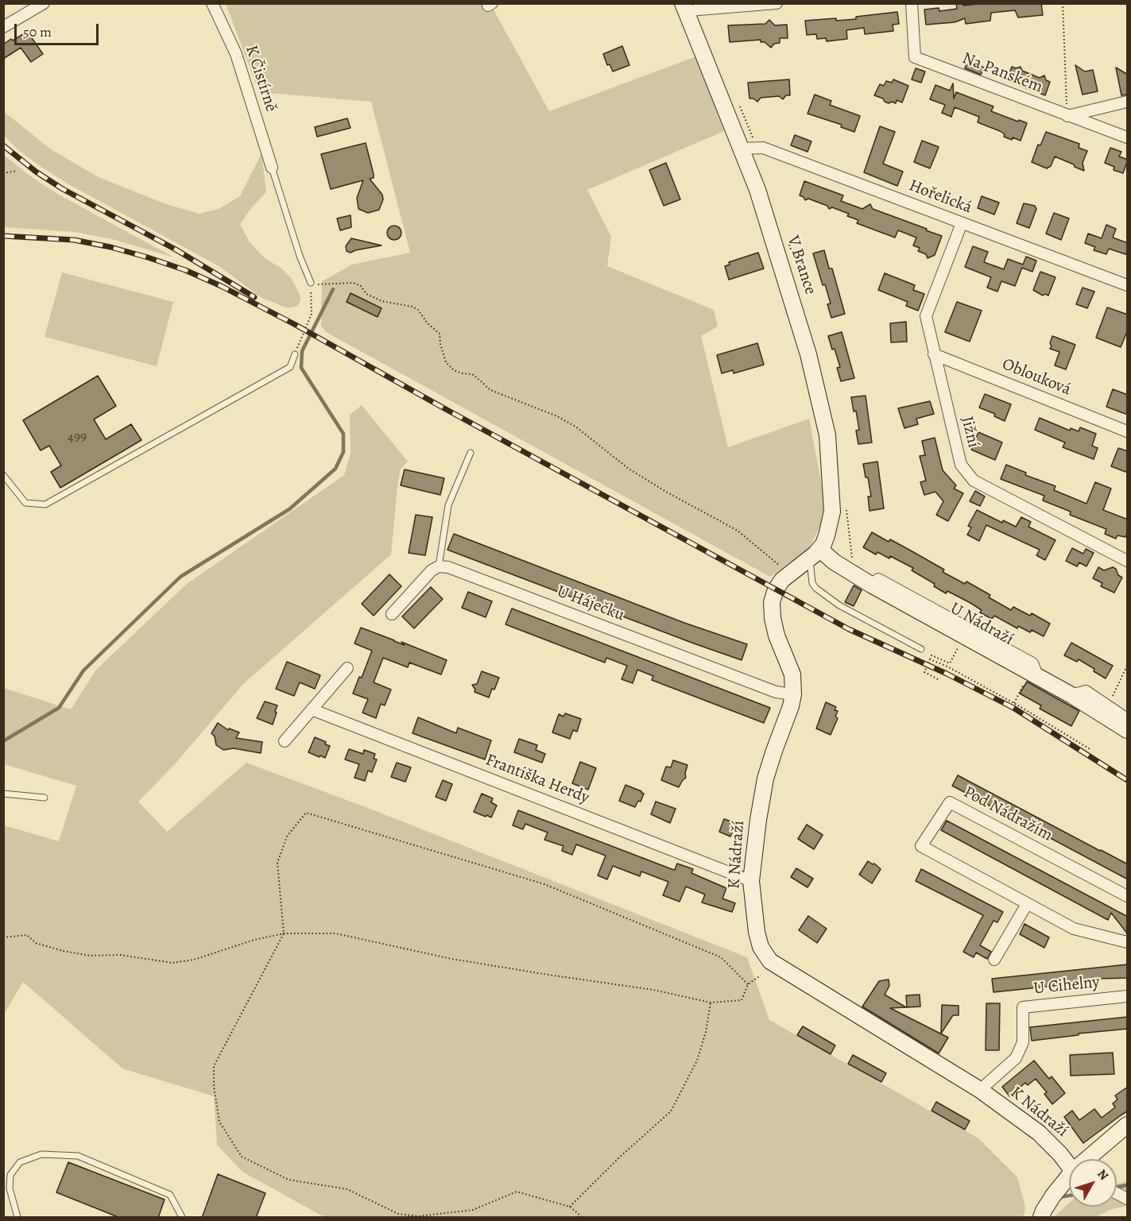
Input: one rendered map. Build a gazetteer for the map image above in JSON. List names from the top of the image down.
{
  "streets": {
    "main road": ["V Brance", "U Nádraží", "K Nádraží"],
    "street": [
      "Na Panském",
      "K Čistírně",
      "Hořelická",
      "Oblouková",
      "Jižní",
      "U Háječku",
      "Františka Herdy",
      "Pod Nádražím",
      "U Cihelny"
    ]
  },
  "crossings": [
    ["Hořelická", "V Brance"],
    ["Hořelická", "Jižní"],
    ["V Brance", "U Nádraží"],
    ["V Brance", "K Nádraží"],
    ["Oblouková", "Jižní"],
    ["U Háječku", "K Nádraží"],
    ["U Nádraží", "K Nádraží"],
    ["Františka Herdy", "K Nádraží"],
    ["K Nádraží", "U Cihelny"]
  ],
  "house_numbers": ["499"],
  "scale_bar": "50 m",
  "north": "top right"
}
